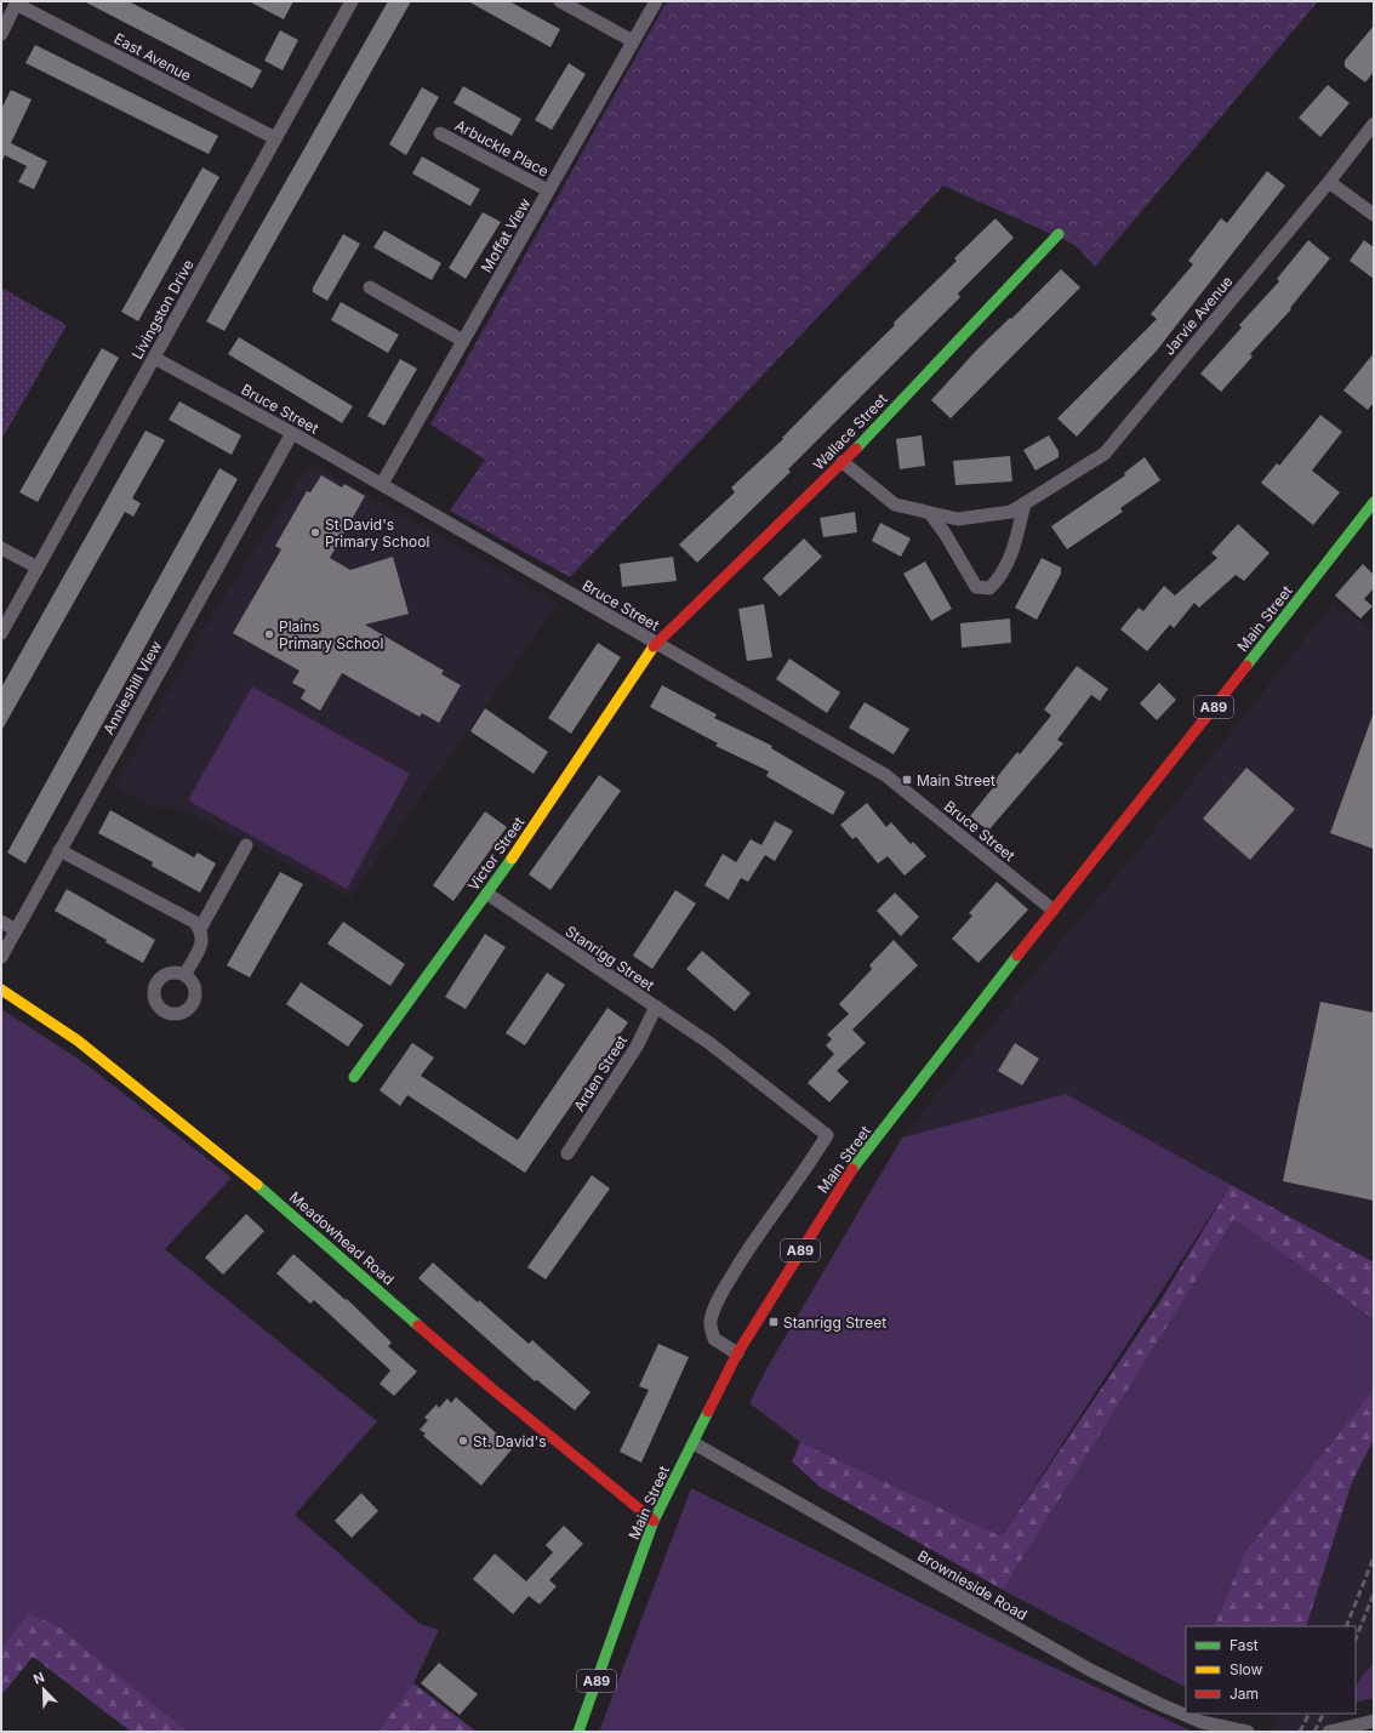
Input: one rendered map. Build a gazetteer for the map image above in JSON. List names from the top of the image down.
{
  "streets": {
    "street": [
      "East Avenue",
      "Arbuckle Place",
      "Moffat View",
      "Livingston Drive",
      "Jarvie Avenue",
      "Bruce Street",
      "Wallace Street",
      "Main Street",
      "Annieshill View",
      "A89",
      "Victor Street",
      "Stanrigg Street",
      "Arden Street",
      "Meadowhead Road",
      "Brownieside Road"
    ]
  },
  "crossings": [
    ["East Avenue", "Livingston Drive"],
    ["Arbuckle Place", "Moffat View"],
    ["Moffat View", "Bruce Street"],
    ["Livingston Drive", "Bruce Street"],
    ["Jarvie Avenue", "Wallace Street"],
    ["Bruce Street", "Wallace Street"],
    ["Bruce Street", "Main Street"],
    ["Bruce Street", "Annieshill View"],
    ["Bruce Street", "Victor Street"],
    ["Wallace Street", "Victor Street"],
    ["Main Street", "Stanrigg Street"],
    ["Main Street", "Meadowhead Road"],
    ["Main Street", "Brownieside Road"],
    ["Victor Street", "Stanrigg Street"],
    ["Stanrigg Street", "Arden Street"]
  ],
  "places": {
    "other": ["St David's Primary School", "Plains Primary School", "St. David's"],
    "transit": ["Main Street", "Stanrigg Street"]
  },
  "legend": ["Fast", "Slow", "Jam"],
  "north": "top left"
}
